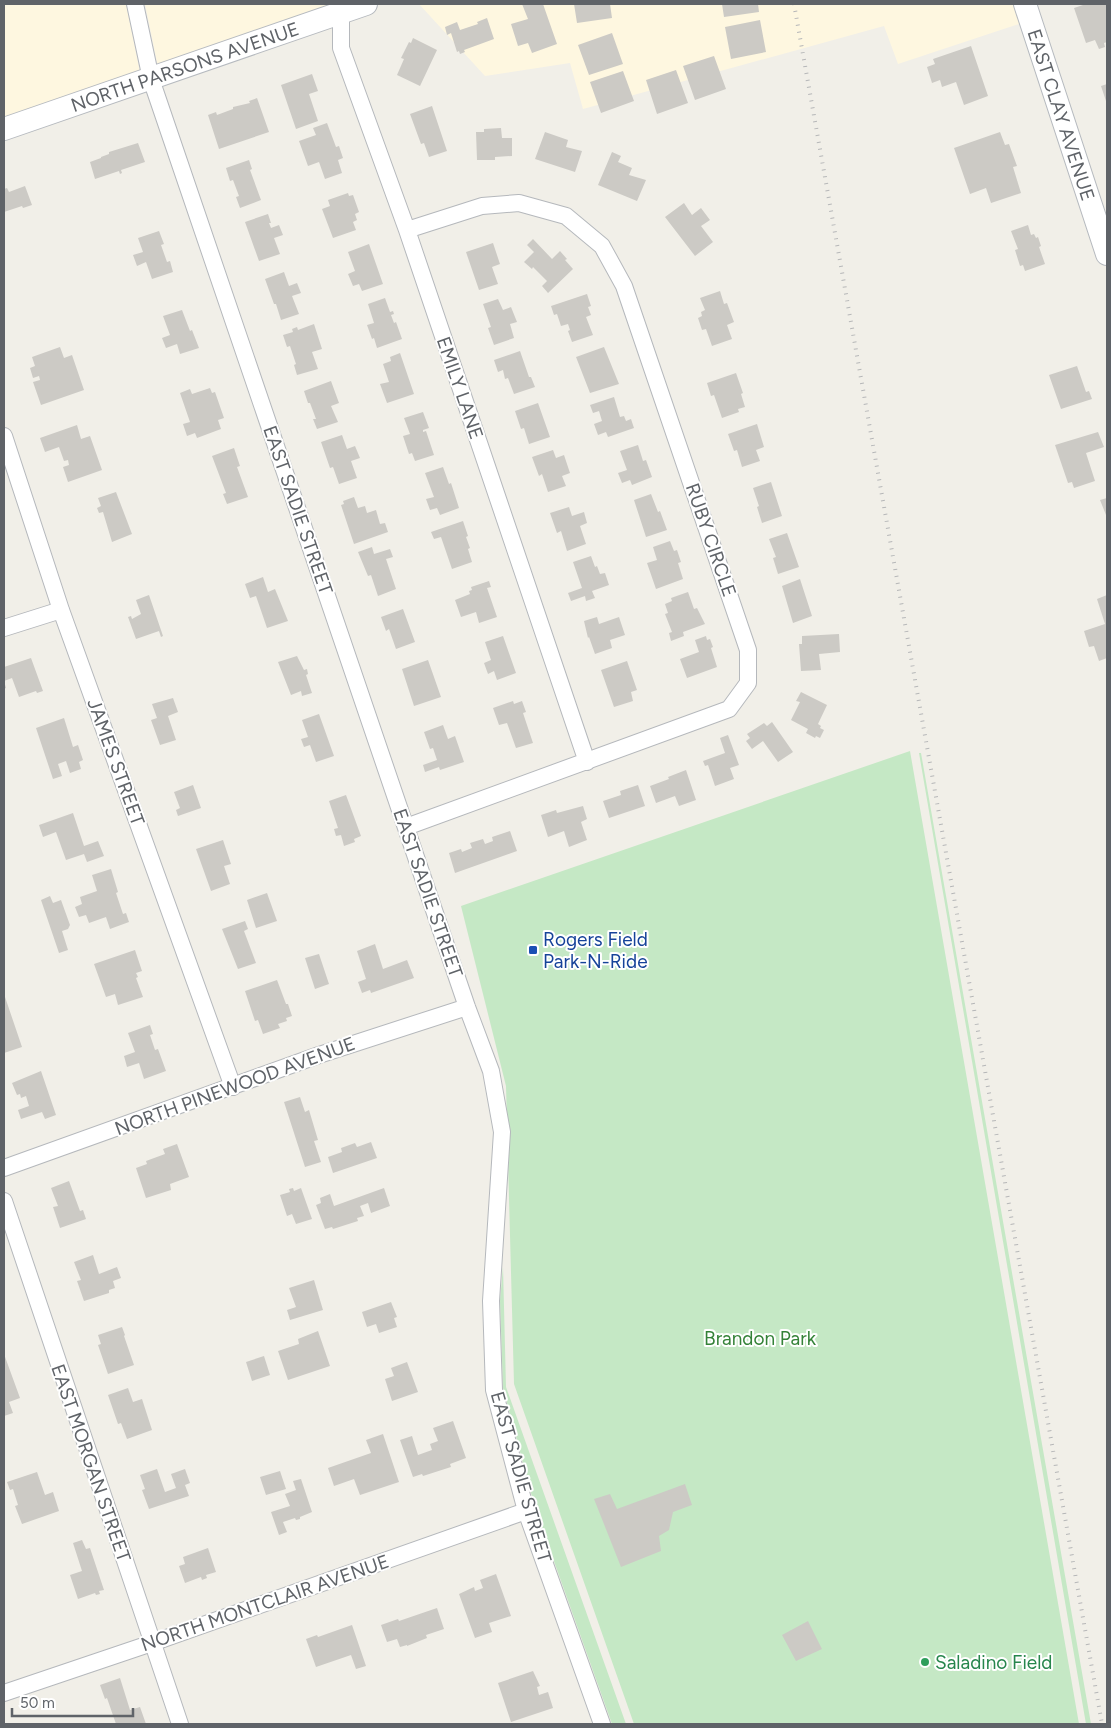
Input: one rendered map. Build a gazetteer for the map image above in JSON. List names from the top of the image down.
{
  "streets": {
    "main road": ["NORTH PARSONS AVENUE", "EAST CLAY AVENUE"],
    "street": [
      "EMILY LANE",
      "EAST SADIE STREET",
      "RUBY CIRCLE",
      "JAMES STREET",
      "NORTH PINEWOOD AVENUE",
      "EAST MORGAN STREET",
      "NORTH MONTCLAIR AVENUE"
    ]
  },
  "crossings": [
    ["NORTH PARSONS AVENUE", "EMILY LANE"],
    ["NORTH PARSONS AVENUE", "EAST SADIE STREET"],
    ["EMILY LANE", "RUBY CIRCLE"],
    ["EAST SADIE STREET", "RUBY CIRCLE"],
    ["EAST SADIE STREET", "NORTH PINEWOOD AVENUE"],
    ["EAST SADIE STREET", "NORTH MONTCLAIR AVENUE"],
    ["JAMES STREET", "NORTH PINEWOOD AVENUE"],
    ["EAST MORGAN STREET", "NORTH MONTCLAIR AVENUE"]
  ],
  "parks": ["Brandon Park"],
  "places": {
    "transit": ["Rogers Field Park-N-Ride"],
    "other": ["Saladino Field"]
  },
  "scale_bar": "50 m"
}
